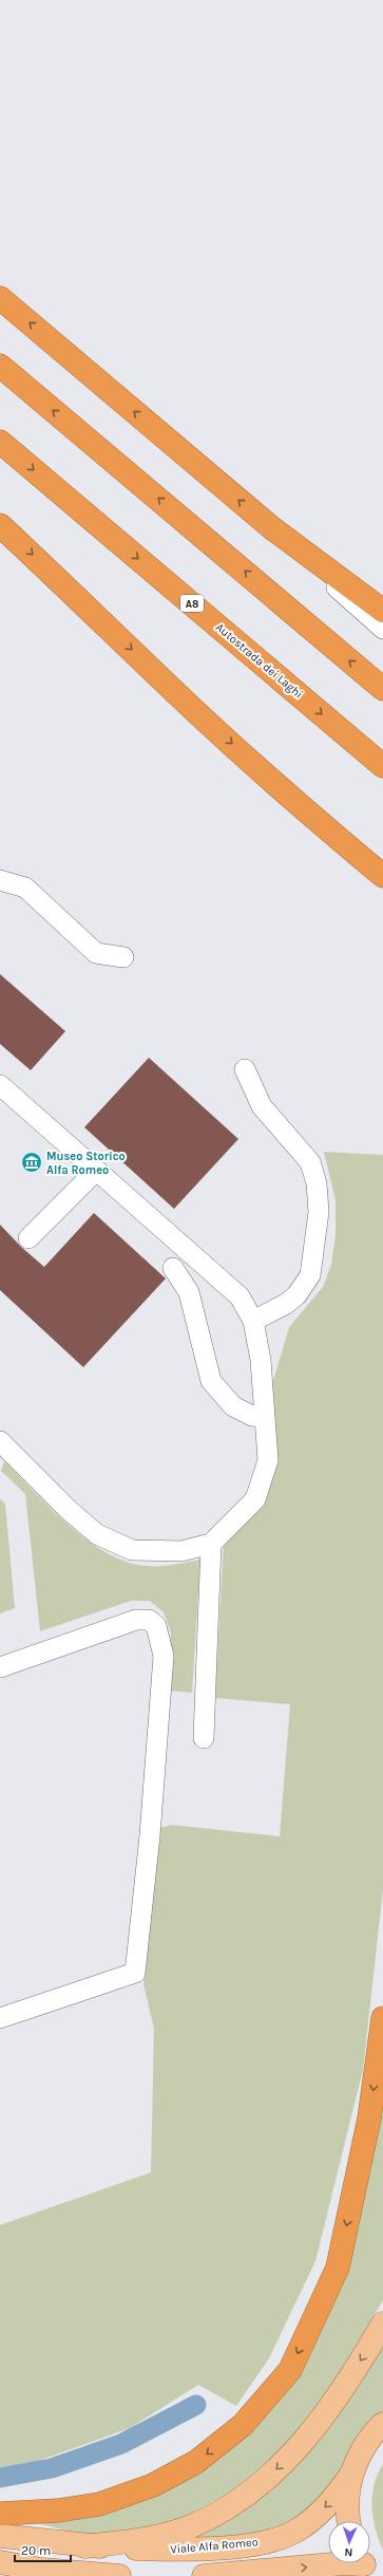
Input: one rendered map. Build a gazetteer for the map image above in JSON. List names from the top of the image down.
{
  "streets": {
    "highway": ["A8", "Autostrada dei Laghi"],
    "main road": ["Viale Alfa Romeo"]
  },
  "places": {
    "museum": ["Museo Storico Alfa Romeo"]
  },
  "scale_bar": "20 m",
  "north": "bottom"
}
